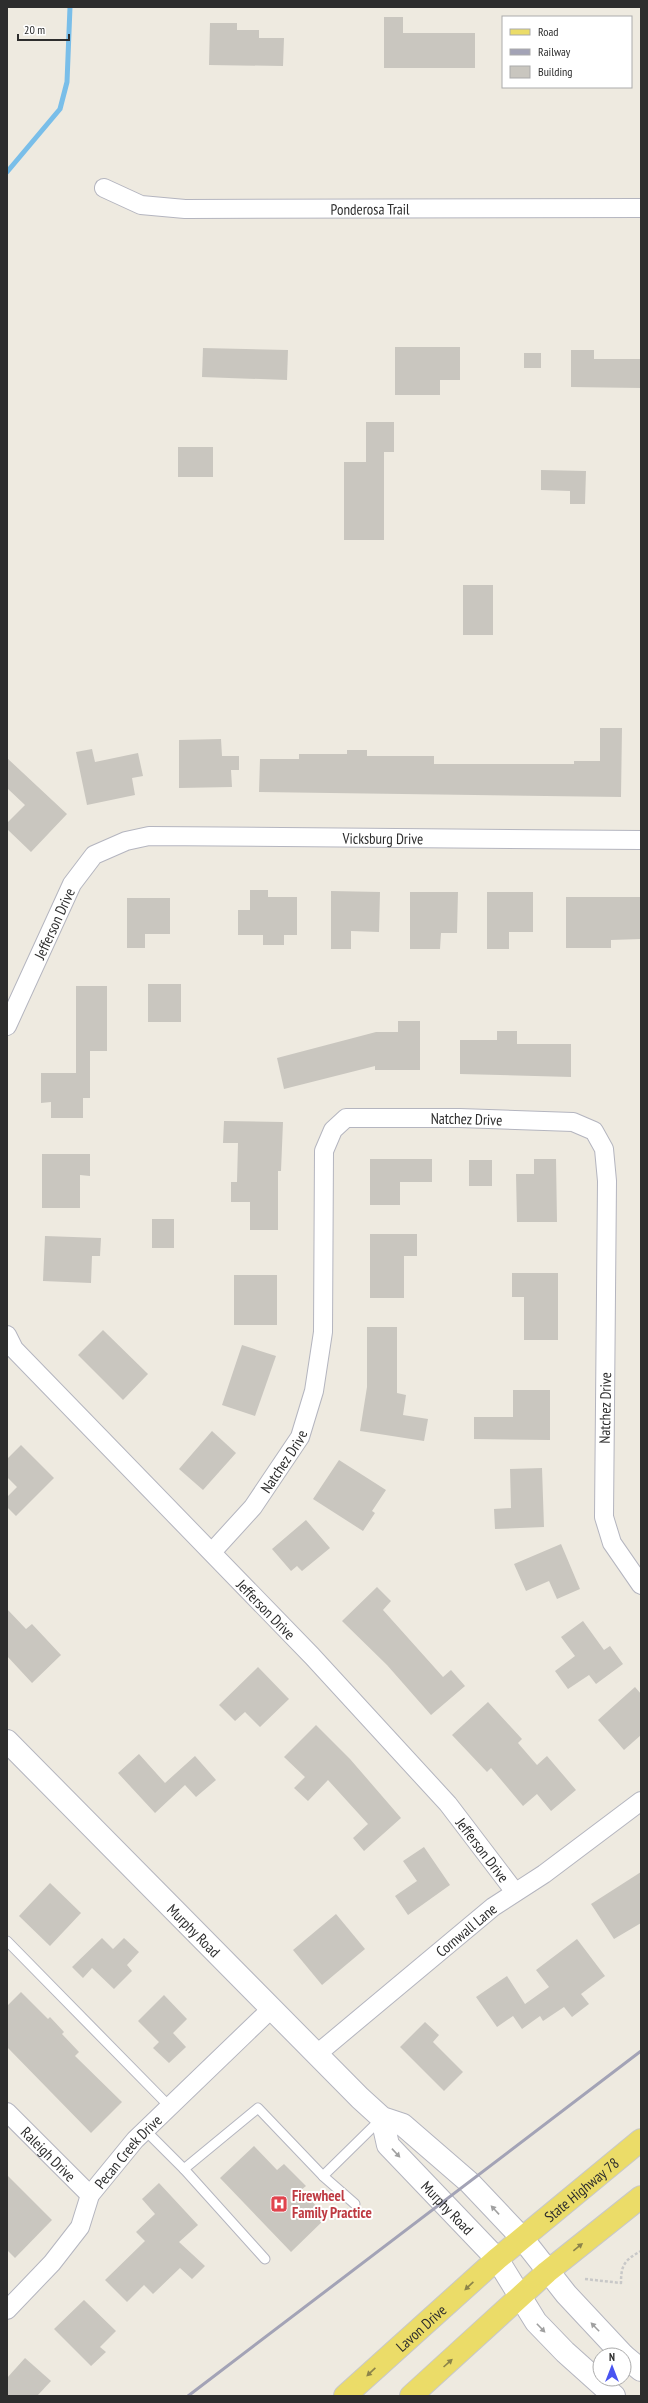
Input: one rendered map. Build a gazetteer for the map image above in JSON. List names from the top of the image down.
{
  "streets": {
    "main road": ["Murphy Road", "State Highway 78", "Lavon Drive"],
    "street": [
      "Ponderosa Trail",
      "Vicksburg Drive",
      "Jefferson Drive",
      "Natchez Drive",
      "Cornwall Lane",
      "Pecan Creek Drive",
      "Raleigh Drive"
    ]
  },
  "crossings": [
    ["Vicksburg Drive", "Jefferson Drive"],
    ["Jefferson Drive", "Natchez Drive"],
    ["Jefferson Drive", "Cornwall Lane"],
    ["Murphy Road", "Cornwall Lane"],
    ["Murphy Road", "Pecan Creek Drive"],
    ["Murphy Road", "State Highway 78"],
    ["Murphy Road", "Lavon Drive"],
    ["Pecan Creek Drive", "Raleigh Drive"],
    ["State Highway 78", "Lavon Drive"]
  ],
  "places": {
    "hospital": ["Firewheel Family Practice"]
  },
  "legend": ["Road", "Railway", "Building"],
  "scale_bar": "20 m",
  "north": "top"
}
